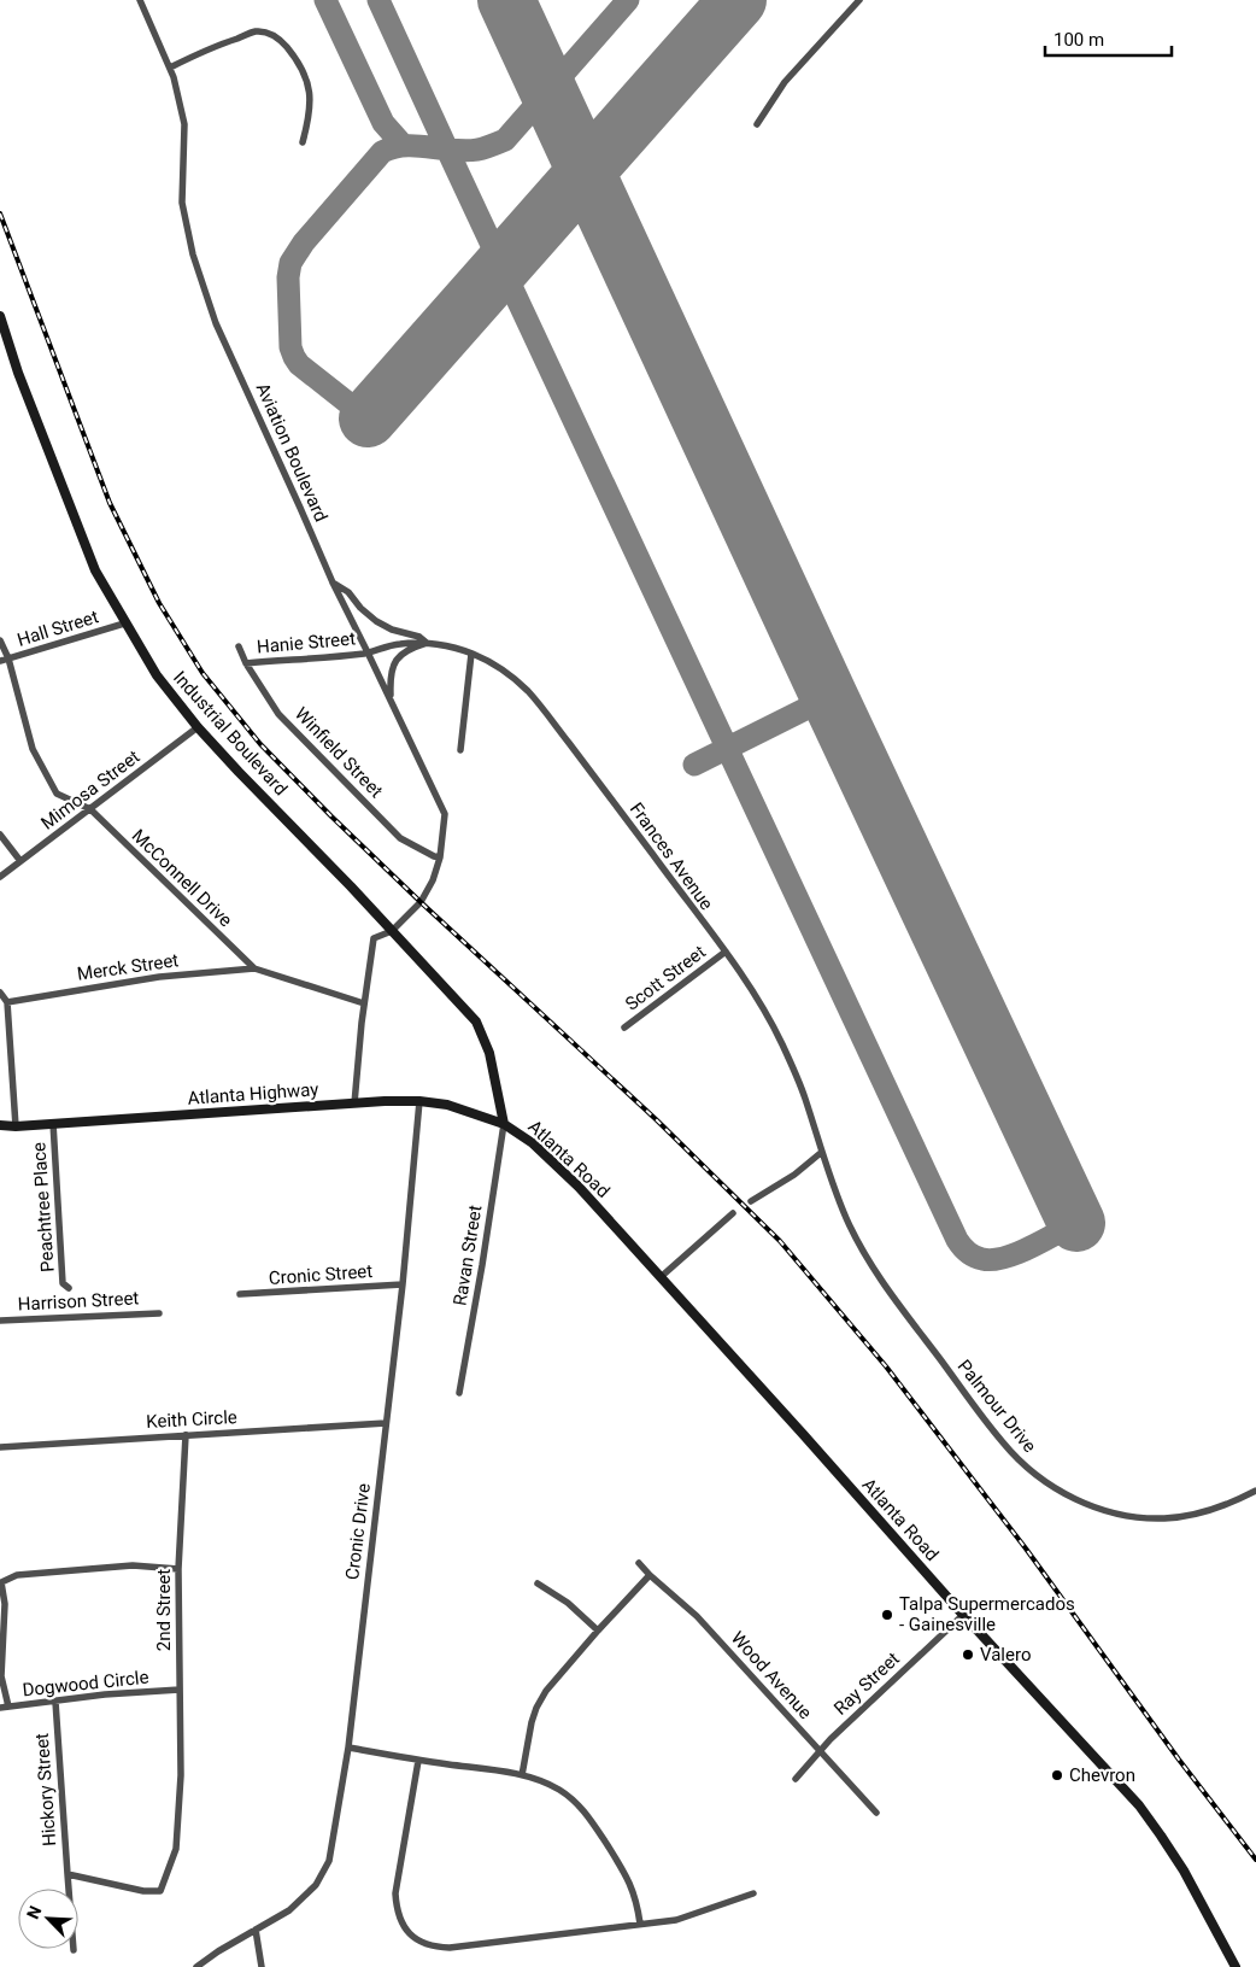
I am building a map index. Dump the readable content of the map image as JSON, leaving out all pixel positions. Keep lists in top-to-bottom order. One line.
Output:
{"streets":{"main road":["Industrial Boulevard","Atlanta Highway","Atlanta Road"],"street":["Aviation Boulevard","Hall Street","Hanie Street","Winfield Street","Mimosa Street","Frances Avenue","McConnell Drive","Merck Street","Scott Street","Peachtree Place","Ravan Street","Cronic Street","Harrison Street","Palmour Drive","Keith Circle","Cronic Drive","2nd Street","Wood Avenue","Dogwood Circle","Ray Street","Hickory Street"]},"crossings":[["Aviation Boulevard","Hanie Street"],["Aviation Boulevard","Industrial Boulevard"],["Aviation Boulevard","Winfield Street"],["Aviation Boulevard","Frances Avenue"],["Hall Street","Industrial Boulevard"],["Hall Street","McConnell Drive"],["Hanie Street","Winfield Street"],["Hanie Street","Frances Avenue"],["Industrial Boulevard","Mimosa Street"],["Industrial Boulevard","Atlanta Highway"],["Industrial Boulevard","Atlanta Road"],["Industrial Boulevard","Ravan Street"],["Mimosa Street","McConnell Drive"],["Frances Avenue","Scott Street"],["Frances Avenue","Palmour Drive"],["McConnell Drive","Merck Street"],["Atlanta Highway","Atlanta Road"],["Atlanta Highway","Peachtree Place"],["Atlanta Highway","Ravan Street"],["Atlanta Highway","Cronic Drive"],["Atlanta Road","Ravan Street"],["Atlanta Road","Ray Street"],["Cronic Street","Cronic Drive"],["Keith Circle","Cronic Drive"],["Keith Circle","2nd Street"],["2nd Street","Dogwood Circle"],["2nd Street","Hickory Street"],["Wood Avenue","Ray Street"],["Dogwood Circle","Hickory Street"]],"places":["Talpa Supermercados - Gainesville","Valero","Chevron"],"scale_bar":"100 m","north":"top left"}
